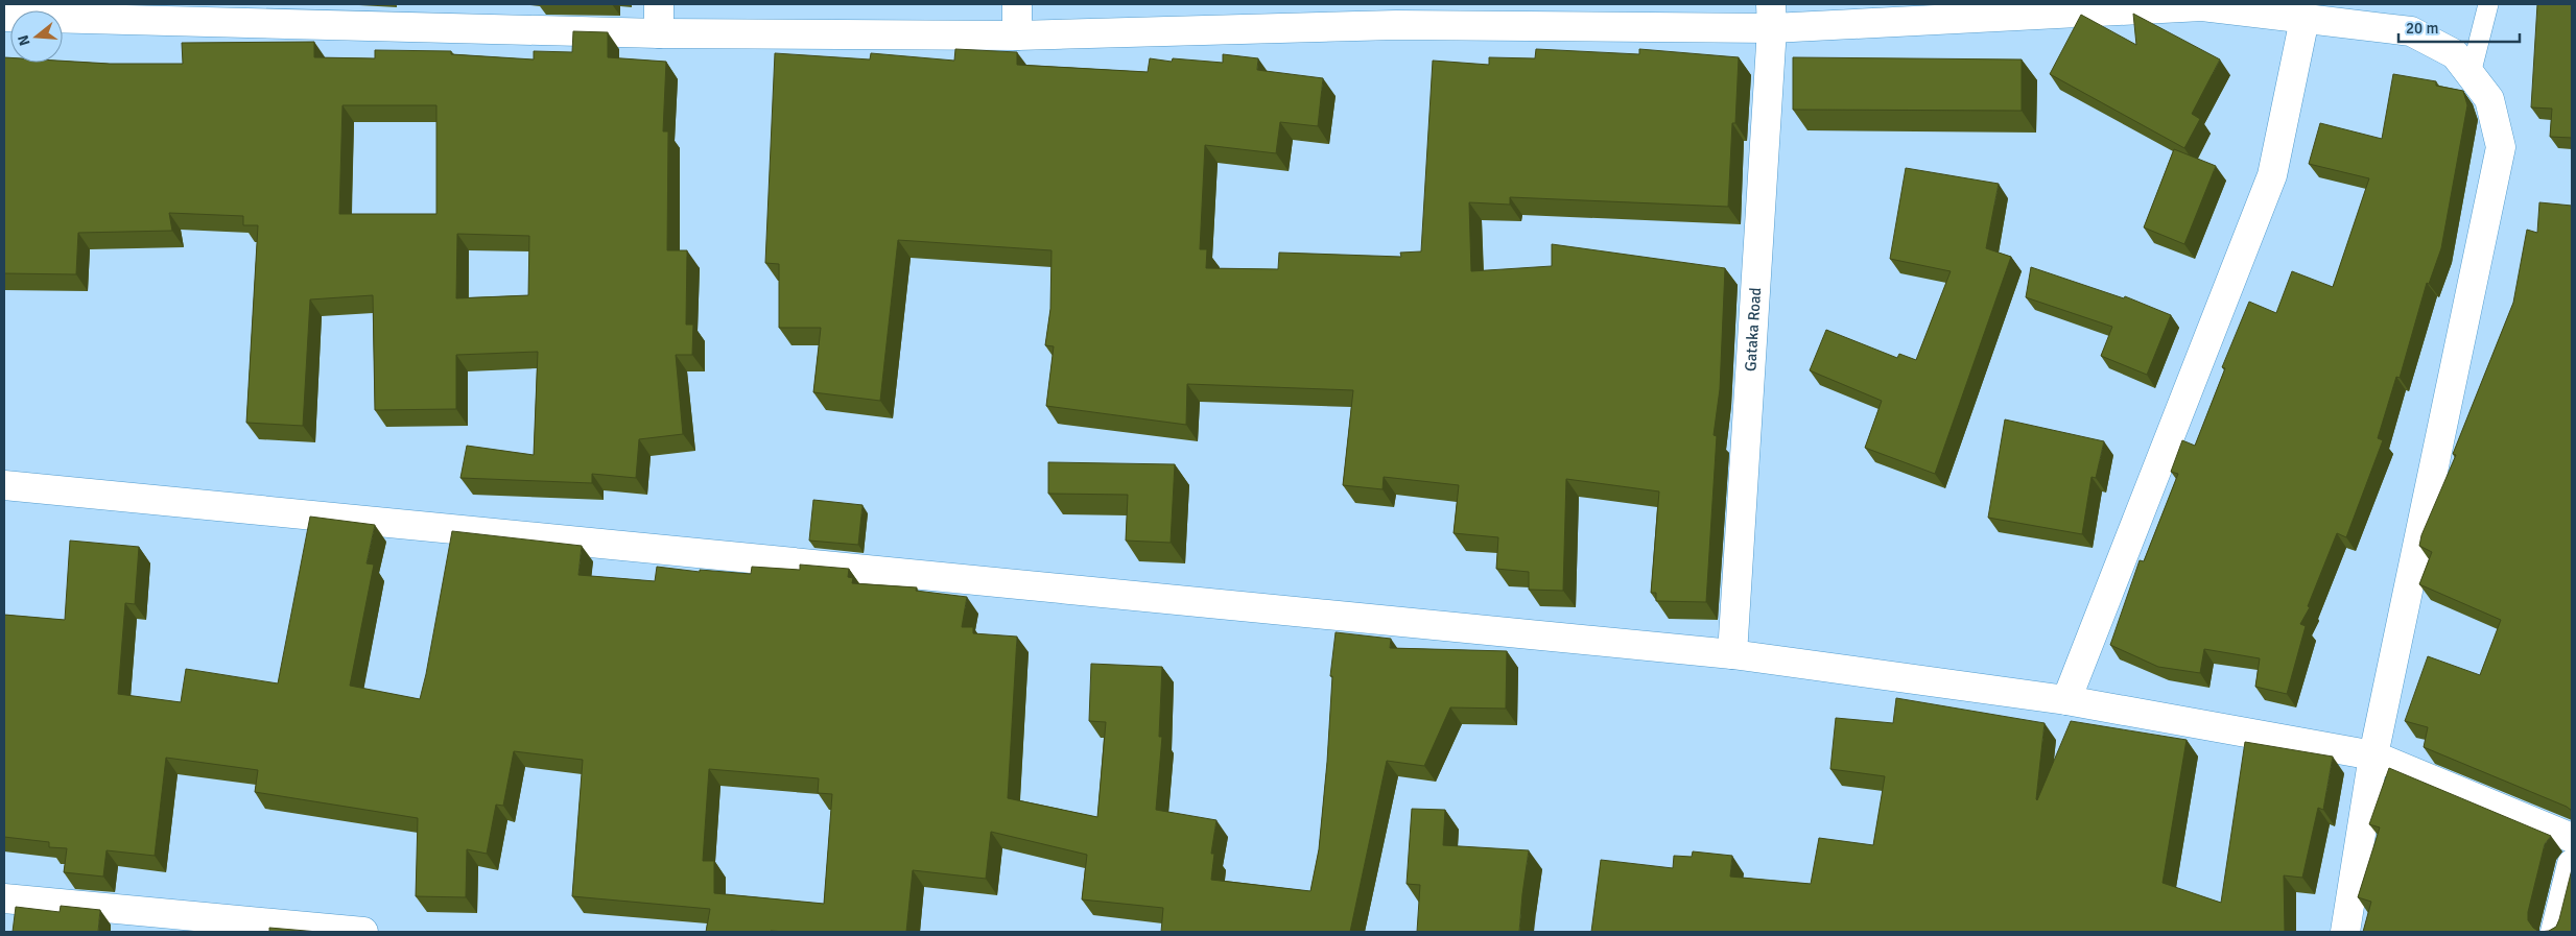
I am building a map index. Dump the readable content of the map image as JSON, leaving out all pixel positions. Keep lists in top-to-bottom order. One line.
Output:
{"streets":{"street":["Gataka Road"]},"scale_bar":"20 m","north":"left"}
